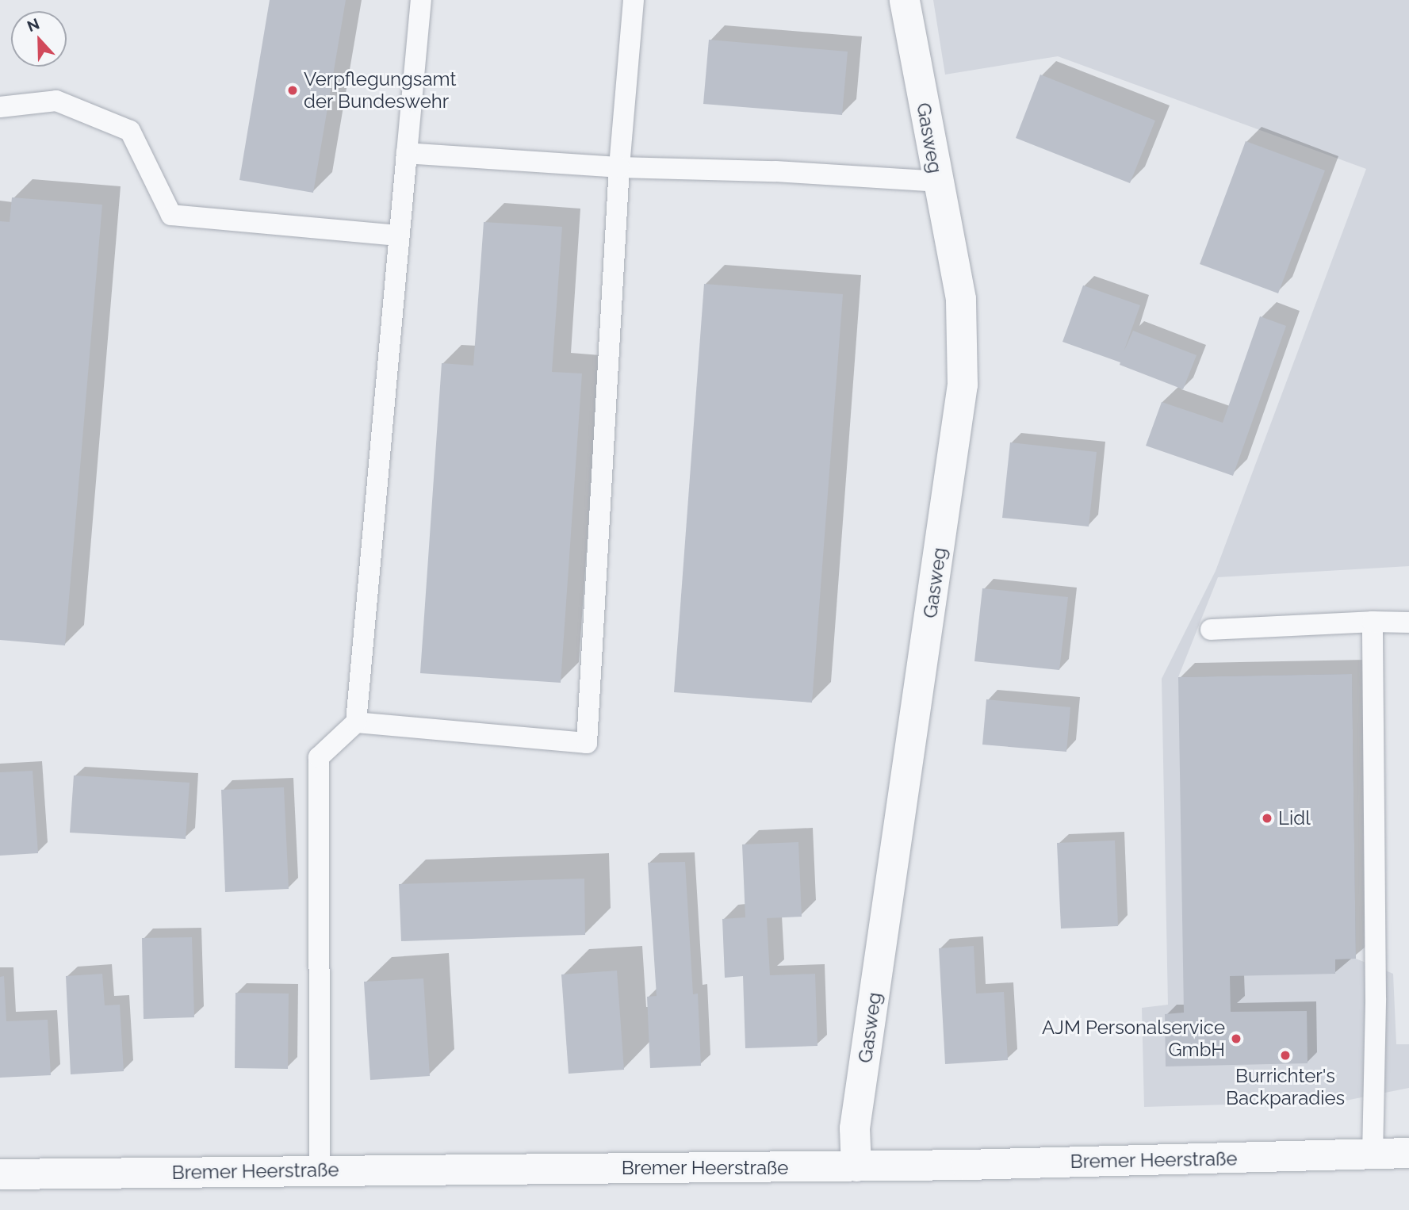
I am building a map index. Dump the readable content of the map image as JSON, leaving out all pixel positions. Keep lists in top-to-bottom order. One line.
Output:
{"streets":{"street":["Gasweg","Bremer Heerstraße"]},"crossings":[["Gasweg","Bremer Heerstraße"]],"places":["Verpflegungsamt der Bundeswehr","Lidl","AJM Personalservice GmbH","Burrichter's Backparadies"],"north":"top"}
